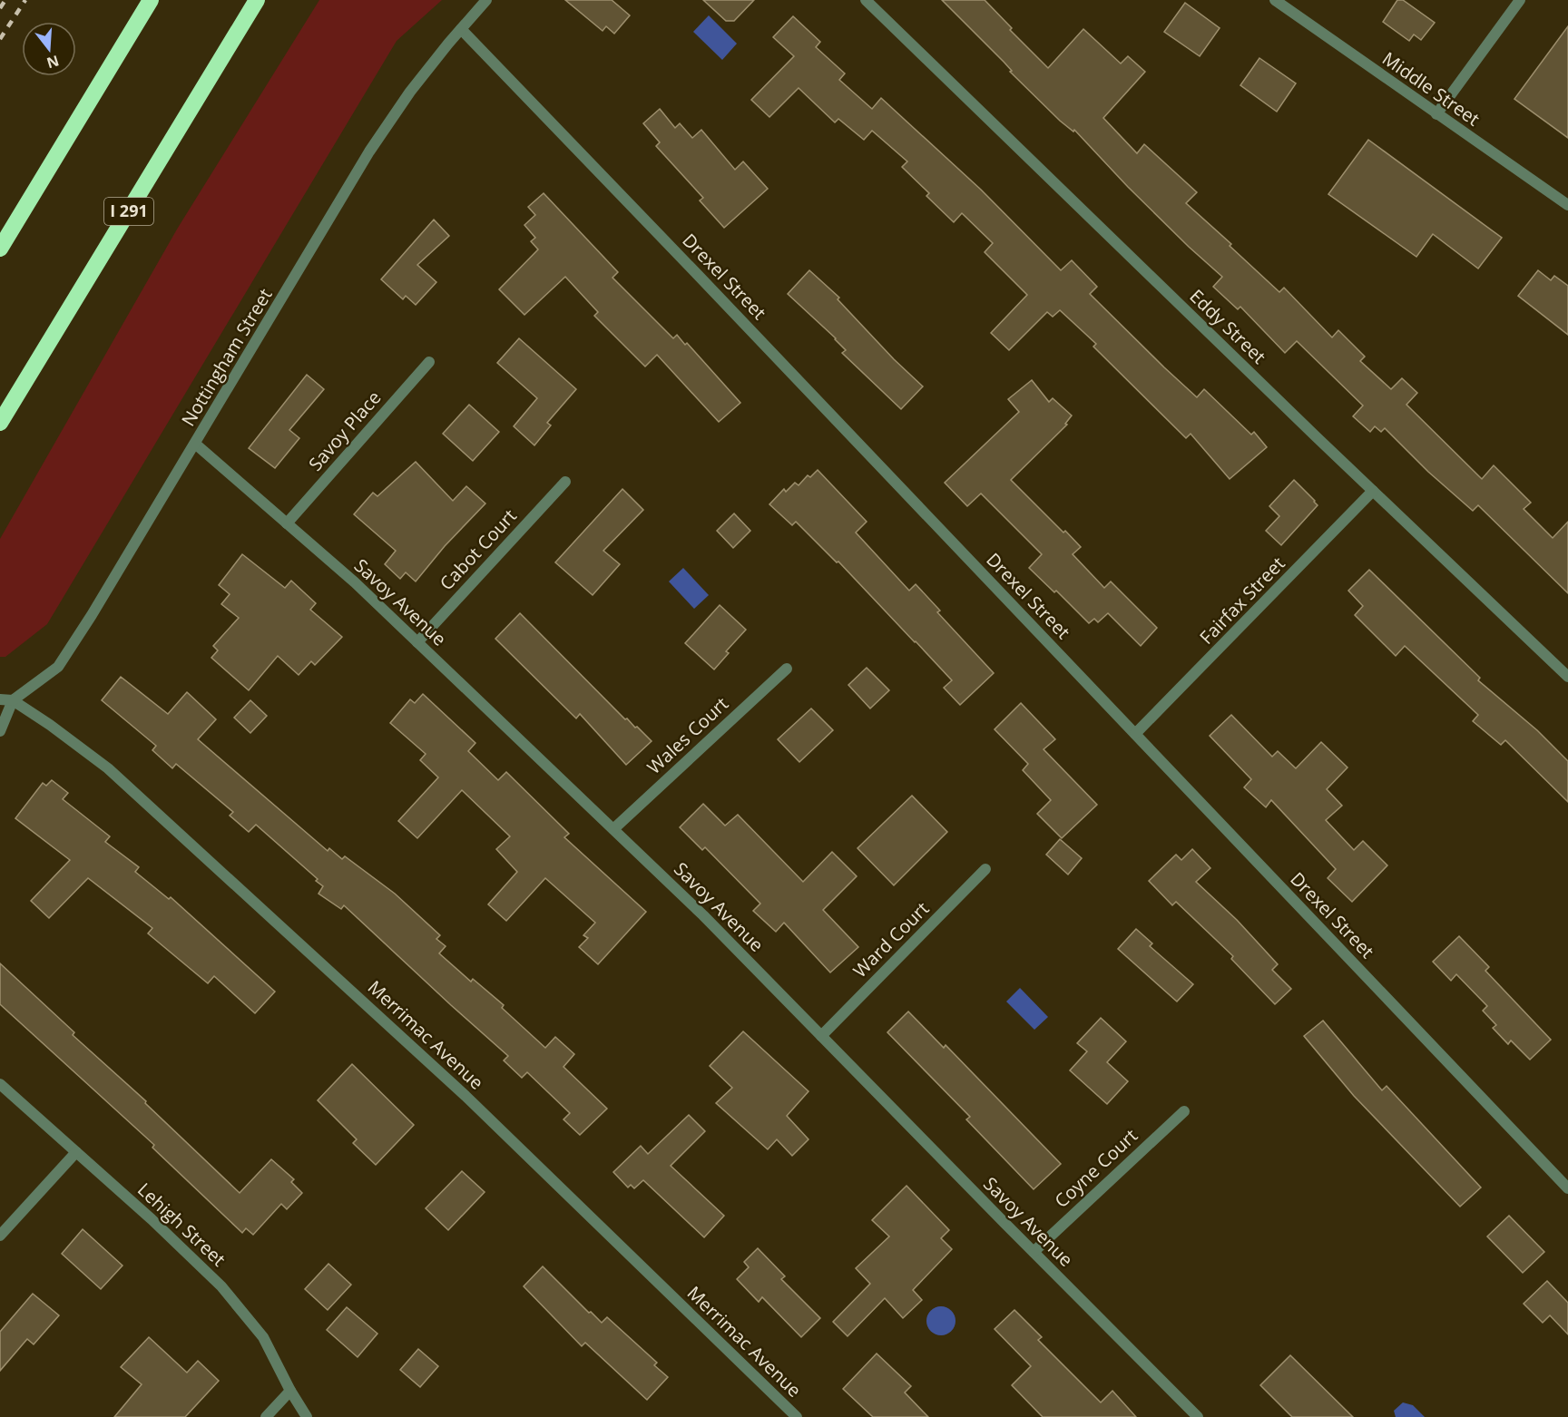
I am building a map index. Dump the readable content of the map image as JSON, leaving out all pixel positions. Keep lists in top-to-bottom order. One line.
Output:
{"streets":{"highway":["I 291"],"street":["Middle Street","Drexel Street","Eddy Street","Nottingham Street","Savoy Place","Cabot Court","Fairfax Street","Savoy Avenue","Wales Court","Ward Court","Merrimac Avenue","Coyne Court","Lehigh Street"]},"crossings":[["Drexel Street","Nottingham Street"],["Drexel Street","Fairfax Street"],["Eddy Street","Fairfax Street"],["Nottingham Street","Savoy Avenue"],["Nottingham Street","Merrimac Avenue"],["Savoy Place","Savoy Avenue"],["Cabot Court","Savoy Avenue"],["Savoy Avenue","Wales Court"],["Savoy Avenue","Ward Court"],["Savoy Avenue","Coyne Court"]],"north":"bottom"}
